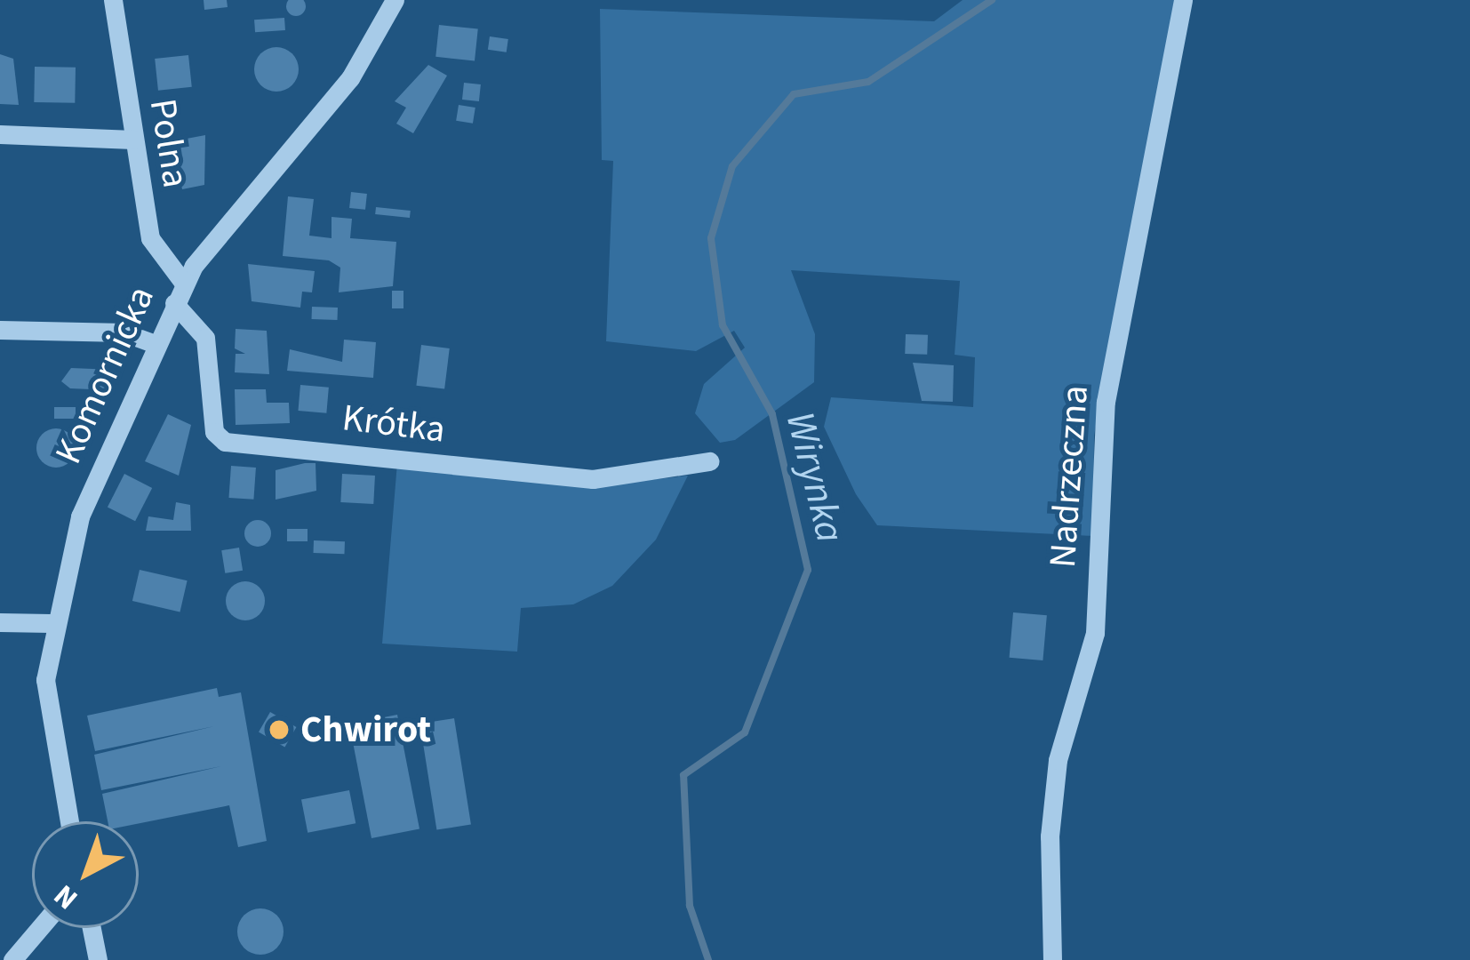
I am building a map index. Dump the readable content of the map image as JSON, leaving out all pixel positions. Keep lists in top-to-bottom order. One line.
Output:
{"streets":{"street":["Polna","Komornicka","Krótka","Nadrzeczna"]},"crossings":[["Polna","Komornicka"],["Komornicka","Krótka"]],"water":["Wirynka"],"places":["Chwirot"],"north":"bottom left"}
